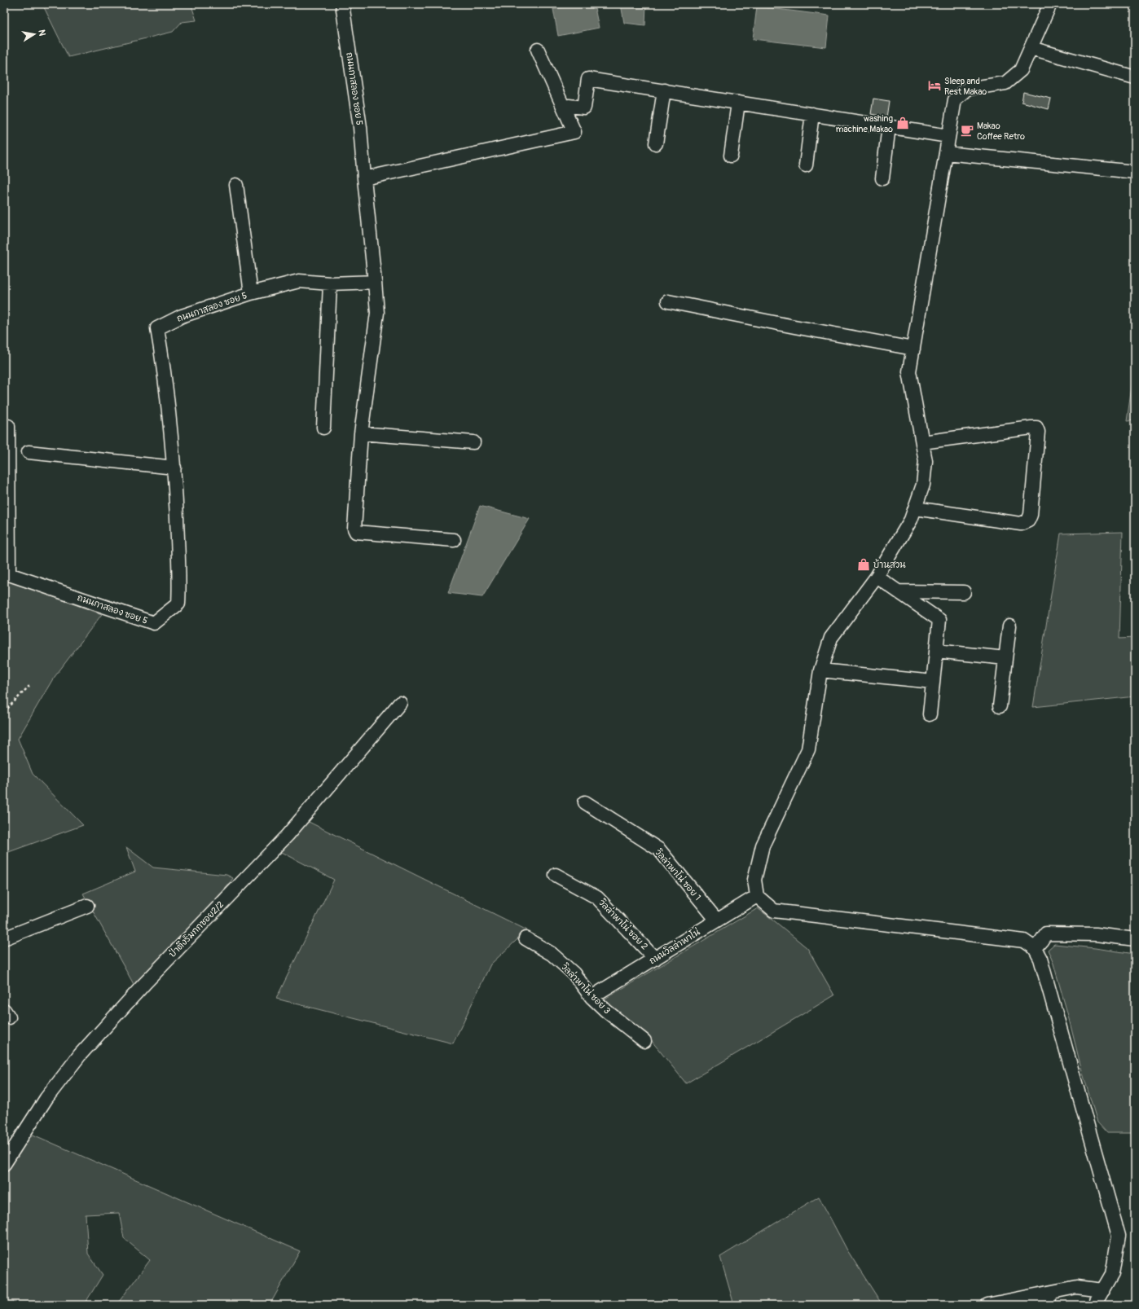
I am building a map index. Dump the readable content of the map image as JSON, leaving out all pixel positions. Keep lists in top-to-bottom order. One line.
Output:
{"streets":{"street":["ถนนกาสลอง ซอย 5","วิลล่าพาโน่ ซอย 1","วิลล่าพาโน่ ซอย 2","ป่าตึงริมกกซอย2/2","ถนนวิลล่าพาโน่","วิลล่าพาโน่ ซอย 3"]},"crossings":[["วิลล่าพาโน่ ซอย 1","ถนนวิลล่าพาโน่"],["วิลล่าพาโน่ ซอย 2","ถนนวิลล่าพาโน่"],["ถนนวิลล่าพาโน่","วิลล่าพาโน่ ซอย 3"]],"places":{"hotel":["Sleep and Rest Makao"],"shop":["washing machine Makao","บ้านสวน"],"cafe":["Makao Coffee Retro"]},"north":"right"}
